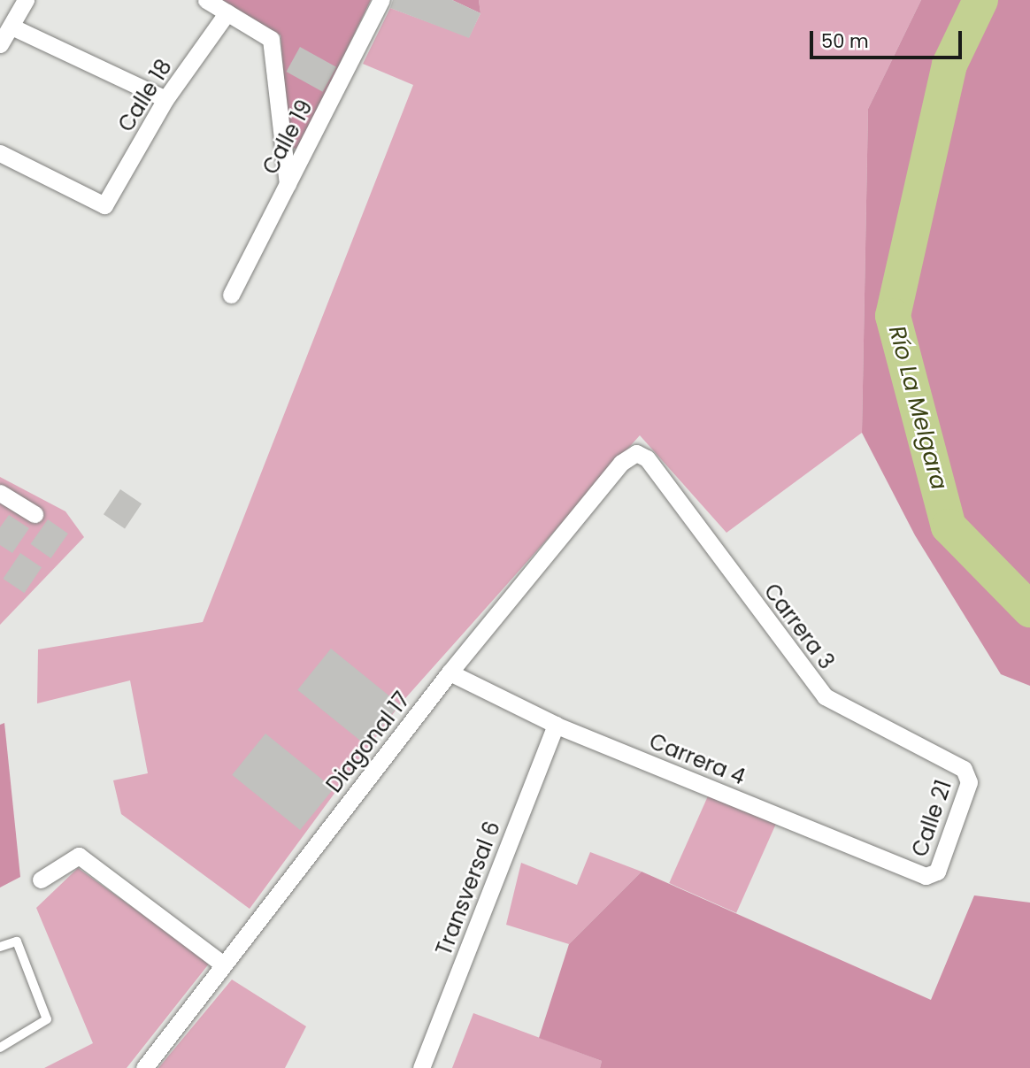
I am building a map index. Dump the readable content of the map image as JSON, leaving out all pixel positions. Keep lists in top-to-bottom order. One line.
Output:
{"streets":{"street":["Calle 18","Calle 19","Carrera 3","Diagonal 17","Carrera 4","Calle 21","Transversal 6"]},"crossings":[["Carrera 3","Diagonal 17"],["Carrera 3","Calle 21"],["Diagonal 17","Carrera 4"],["Carrera 4","Calle 21"],["Carrera 4","Transversal 6"]],"water":["Río La Melgara"],"scale_bar":"50 m"}
